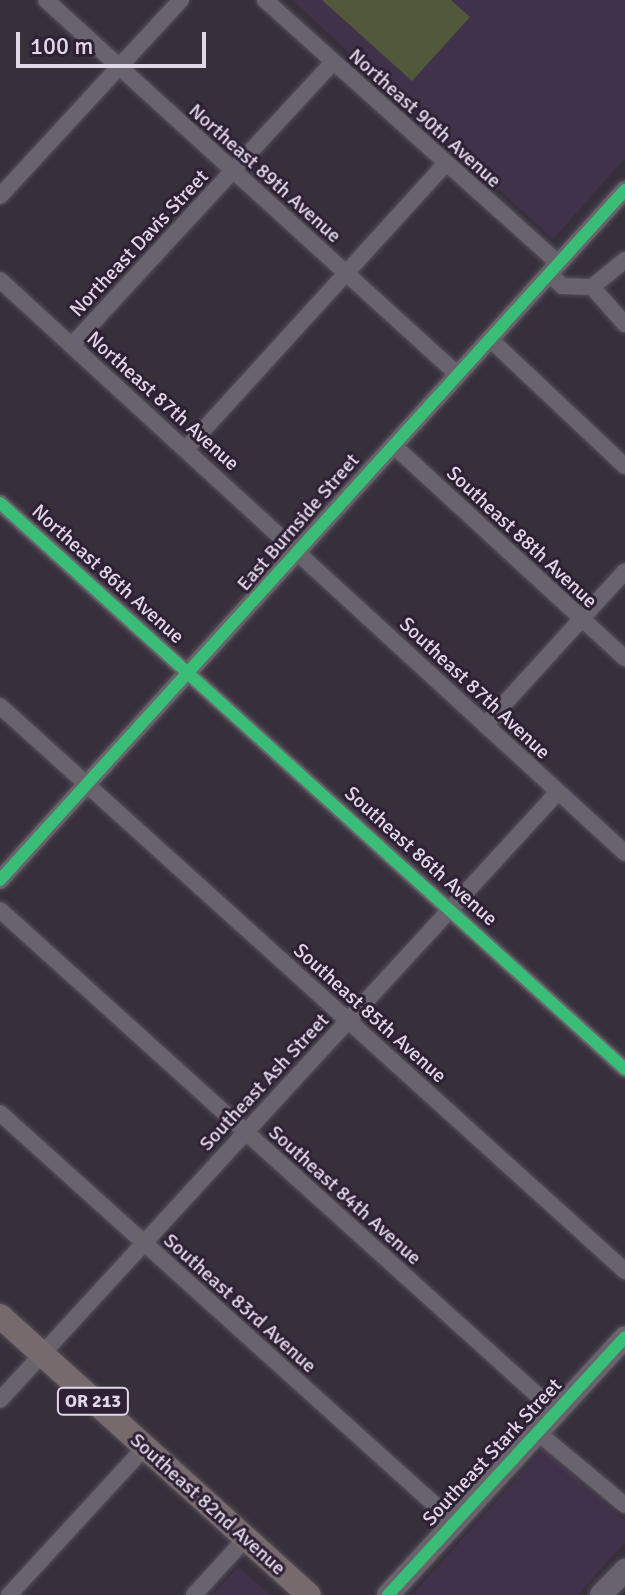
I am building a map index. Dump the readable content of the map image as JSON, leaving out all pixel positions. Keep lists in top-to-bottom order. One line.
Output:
{"streets":{"main road":["OR 213","Southeast Stark Street","Southeast 82nd Avenue"],"street":["Northeast 90th Avenue","Northeast 89th Avenue","Northeast Davis Street","Northeast 87th Avenue","East Burnside Street","Southeast 88th Avenue","Northeast 86th Avenue","Southeast 87th Avenue","Southeast 86th Avenue","Southeast 85th Avenue","Southeast Ash Street","Southeast 84th Avenue","Southeast 83rd Avenue"]},"crossings":[["Northeast 90th Avenue","Northeast Davis Street"],["Northeast 90th Avenue","East Burnside Street"],["Northeast 89th Avenue","Northeast Davis Street"],["Northeast 89th Avenue","East Burnside Street"],["Northeast Davis Street","Northeast 87th Avenue"],["Northeast 87th Avenue","East Burnside Street"],["Northeast 87th Avenue","Southeast 87th Avenue"],["East Burnside Street","Southeast 88th Avenue"],["East Burnside Street","Northeast 86th Avenue"],["East Burnside Street","Southeast 87th Avenue"],["East Burnside Street","Southeast 86th Avenue"],["East Burnside Street","Southeast 85th Avenue"],["Northeast 86th Avenue","Southeast 86th Avenue"],["Southeast 87th Avenue","Southeast Ash Street"],["Southeast 86th Avenue","Southeast Ash Street"],["Southeast 85th Avenue","Southeast Ash Street"],["Southeast Ash Street","Southeast 84th Avenue"],["Southeast Ash Street","Southeast 83rd Avenue"],["Southeast Ash Street","Southeast 82nd Avenue"],["Southeast 84th Avenue","Southeast Stark Street"],["Southeast 83rd Avenue","Southeast Stark Street"]],"scale_bar":"100 m"}
